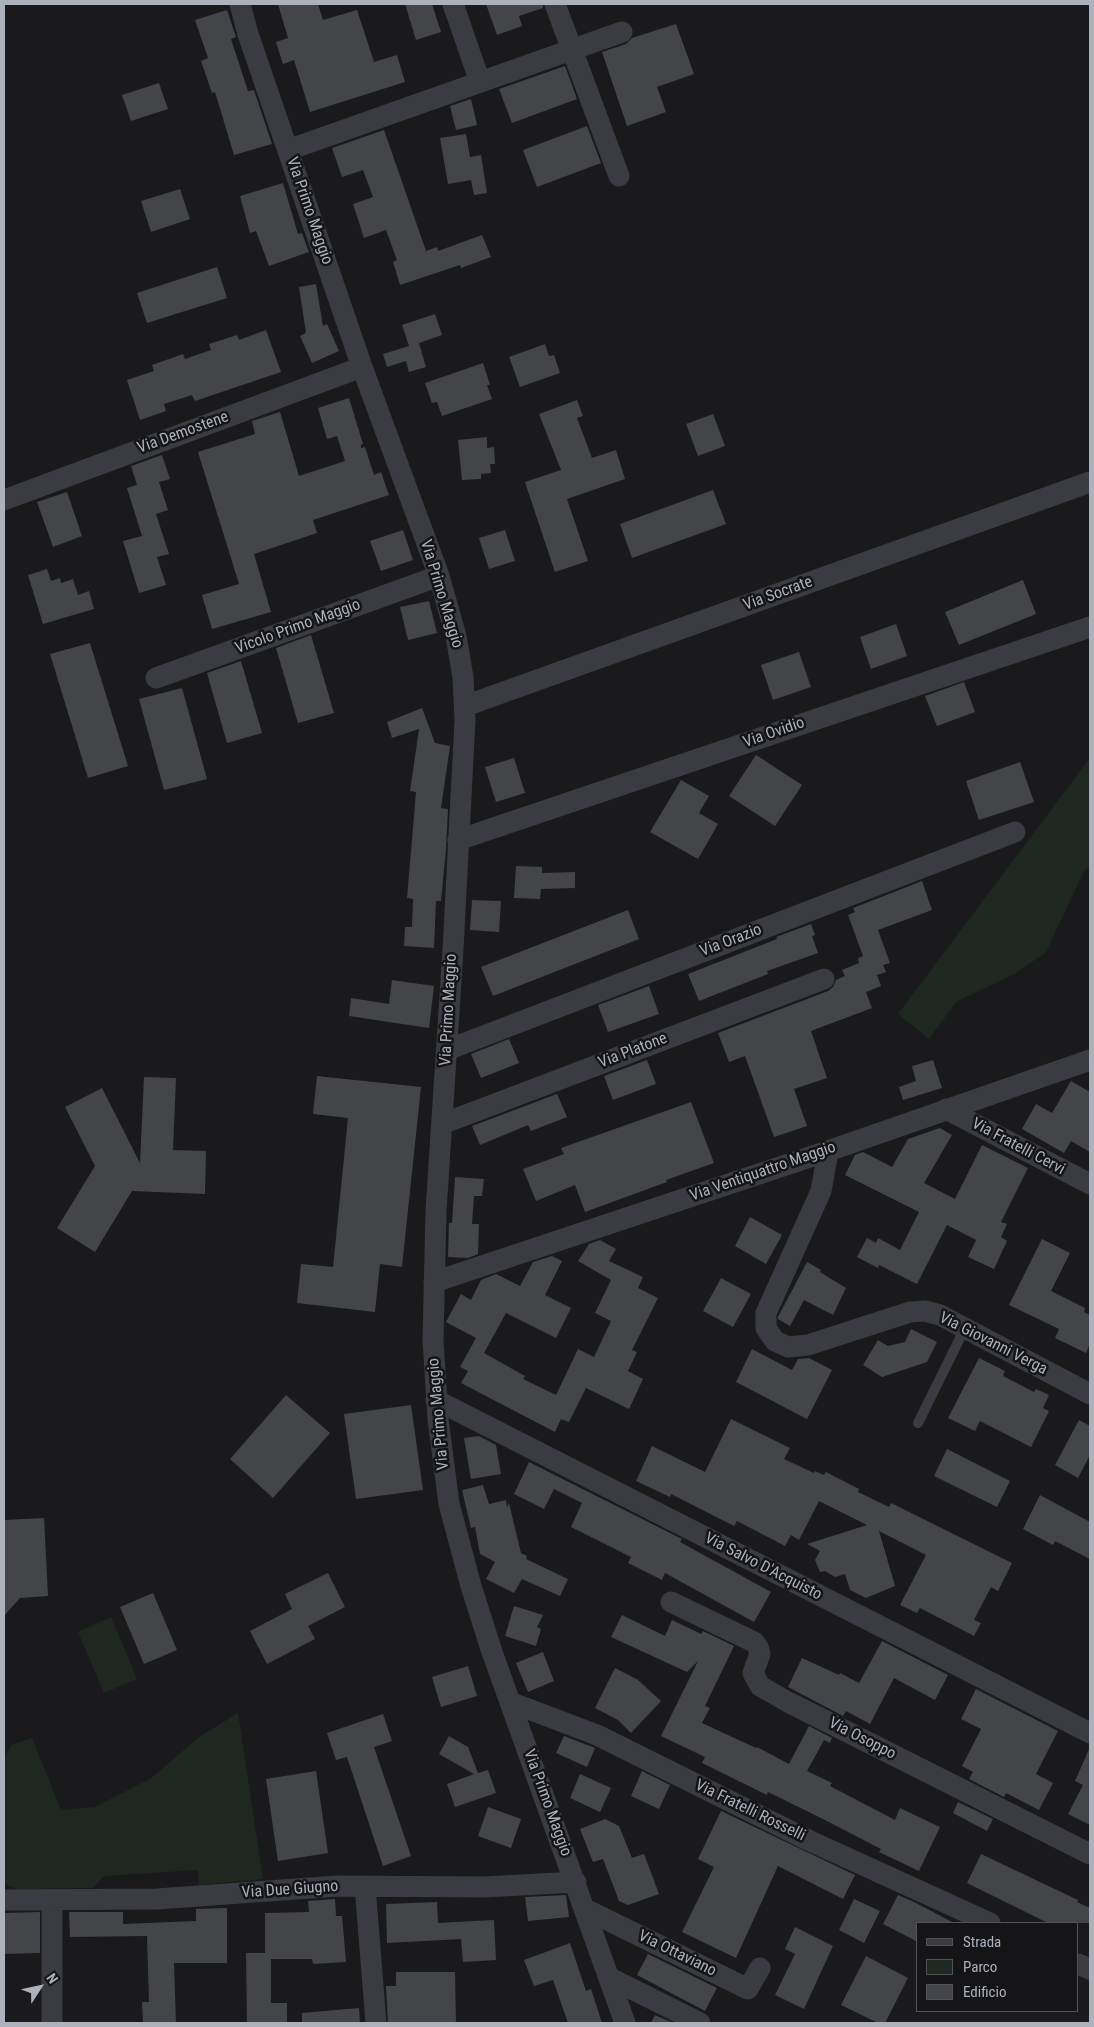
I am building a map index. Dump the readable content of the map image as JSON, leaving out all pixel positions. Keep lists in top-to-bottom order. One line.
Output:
{"streets":{"street":["Via Primo Maggio","Via Demostene","Via Socrate","Vicolo Primo Maggio","Via Ovidio","Via Orazio","Via Platone","Via Fratelli Cervi","Via Ventiquattro Maggio","Via Giovanni Verga","Via Salvo D'Acquisto","Via Osoppo","Via Fratelli Rosselli","Via Due Giugno","Via Ottaviano"]},"crossings":[["Via Primo Maggio","Via Demostene"],["Via Primo Maggio","Via Socrate"],["Via Primo Maggio","Vicolo Primo Maggio"],["Via Primo Maggio","Via Ovidio"],["Via Primo Maggio","Via Orazio"],["Via Primo Maggio","Via Platone"],["Via Primo Maggio","Via Ventiquattro Maggio"],["Via Primo Maggio","Via Salvo D'Acquisto"],["Via Primo Maggio","Via Fratelli Rosselli"],["Via Primo Maggio","Via Due Giugno"],["Via Primo Maggio","Via Ottaviano"],["Via Fratelli Cervi","Via Ventiquattro Maggio"],["Via Ventiquattro Maggio","Via Giovanni Verga"]],"legend":["Strada","Parco","Edificio"],"north":"top right"}
